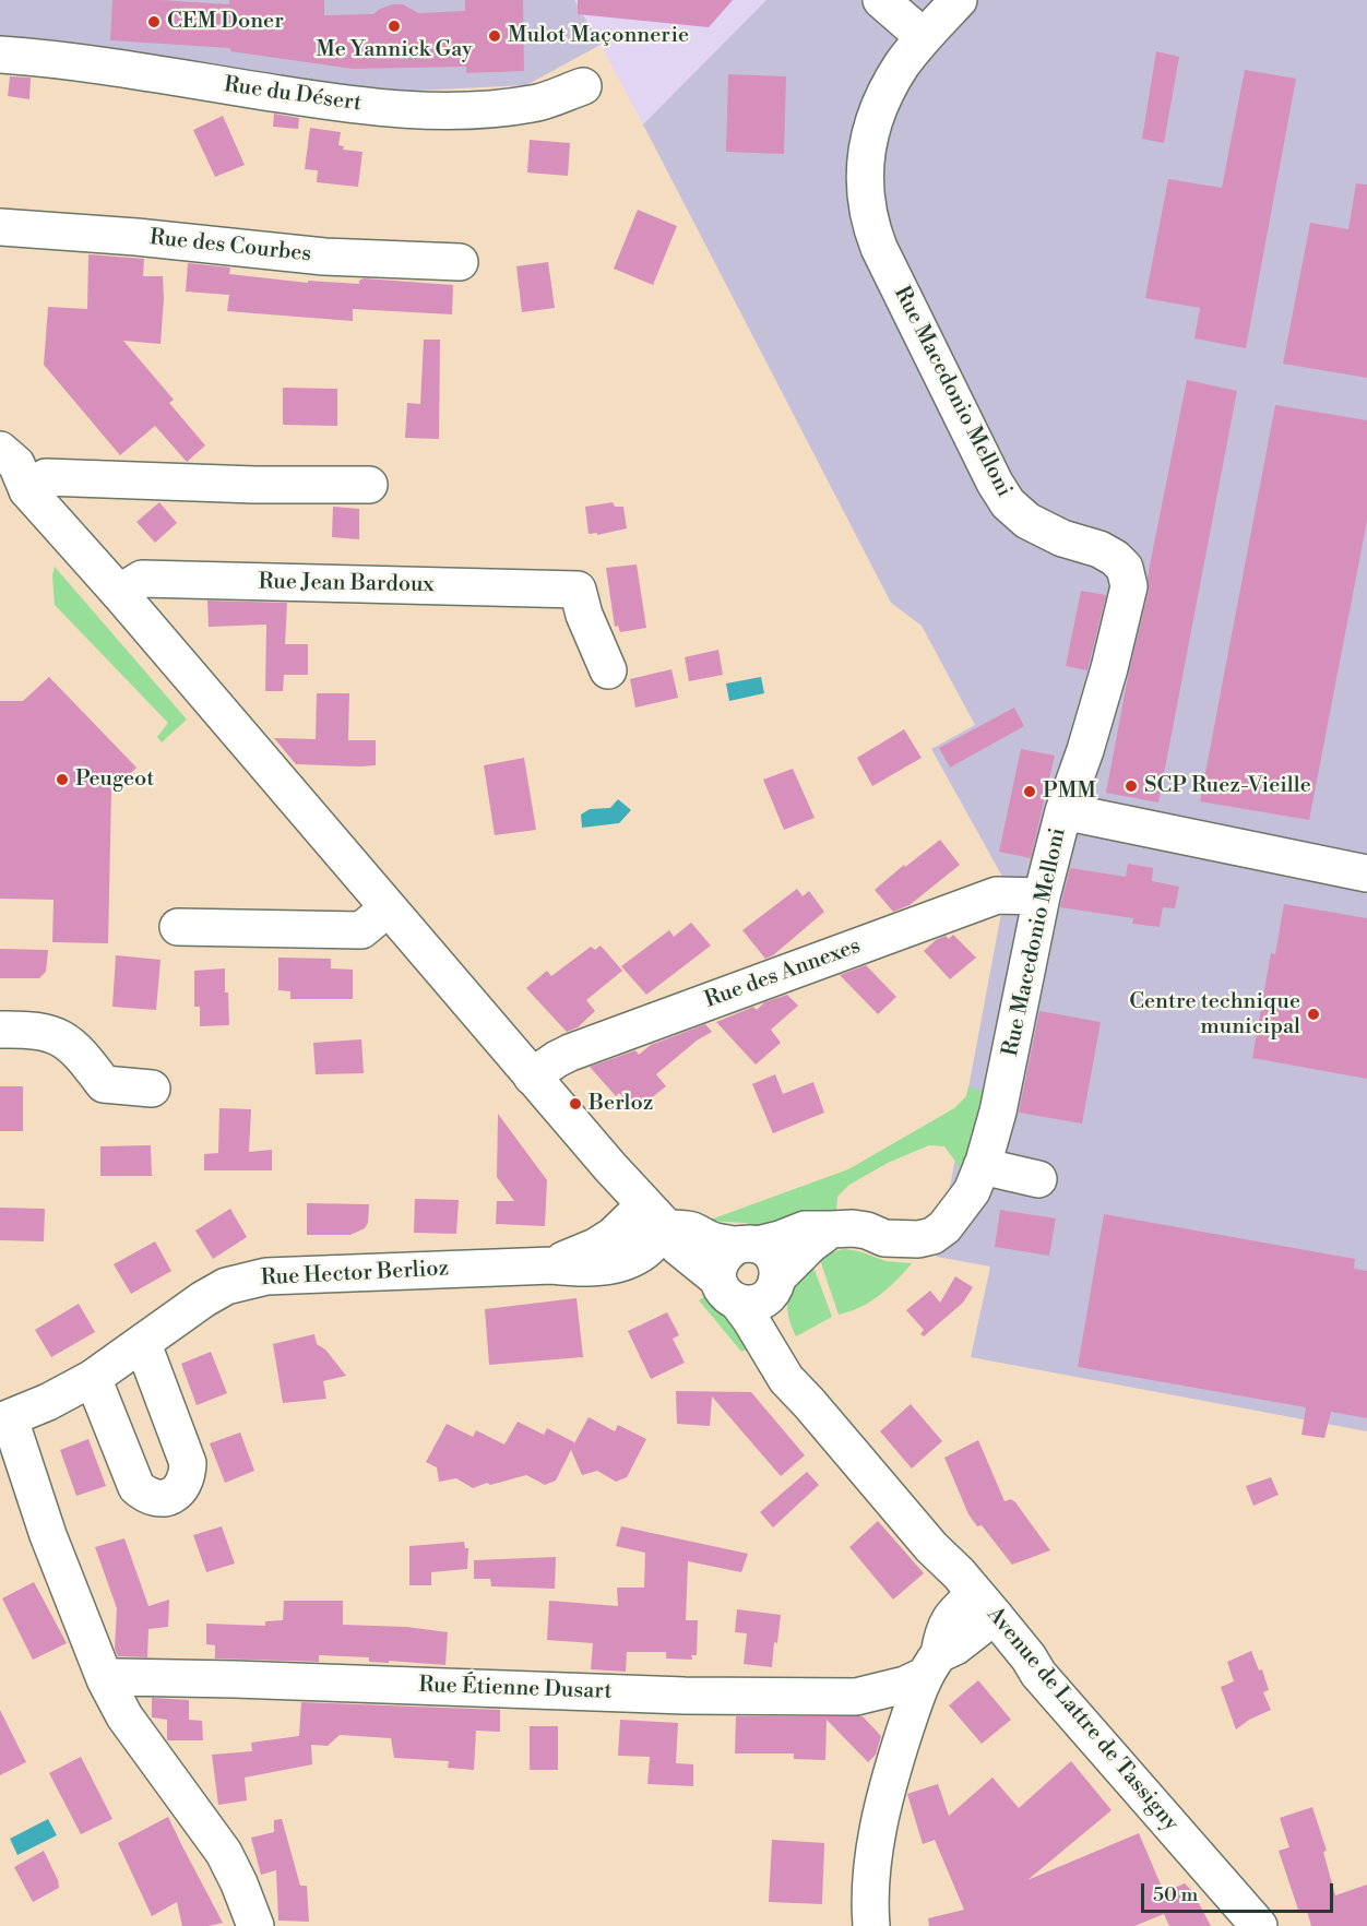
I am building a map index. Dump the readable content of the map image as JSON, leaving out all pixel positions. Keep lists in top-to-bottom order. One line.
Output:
{"streets":{"street":["Rue du Désert","Rue des Courbes","Rue Macedonio Melloni","Rue Jean Bardoux","Rue des Annexes","Rue Hector Berlioz","Rue Étienne Dusart","Avenue de Lattre de Tassigny"]},"crossings":[["Rue Macedonio Melloni","Rue des Annexes"],["Rue Macedonio Melloni","Avenue de Lattre de Tassigny"],["Rue Étienne Dusart","Avenue de Lattre de Tassigny"]],"places":["CEM Doner","Me Yannick Gay","Mulot Maçonnerie","Peugeot","SCP Ruez-Vieille","PMM","Centre technique municipal","Berloz"],"scale_bar":"50 m"}
